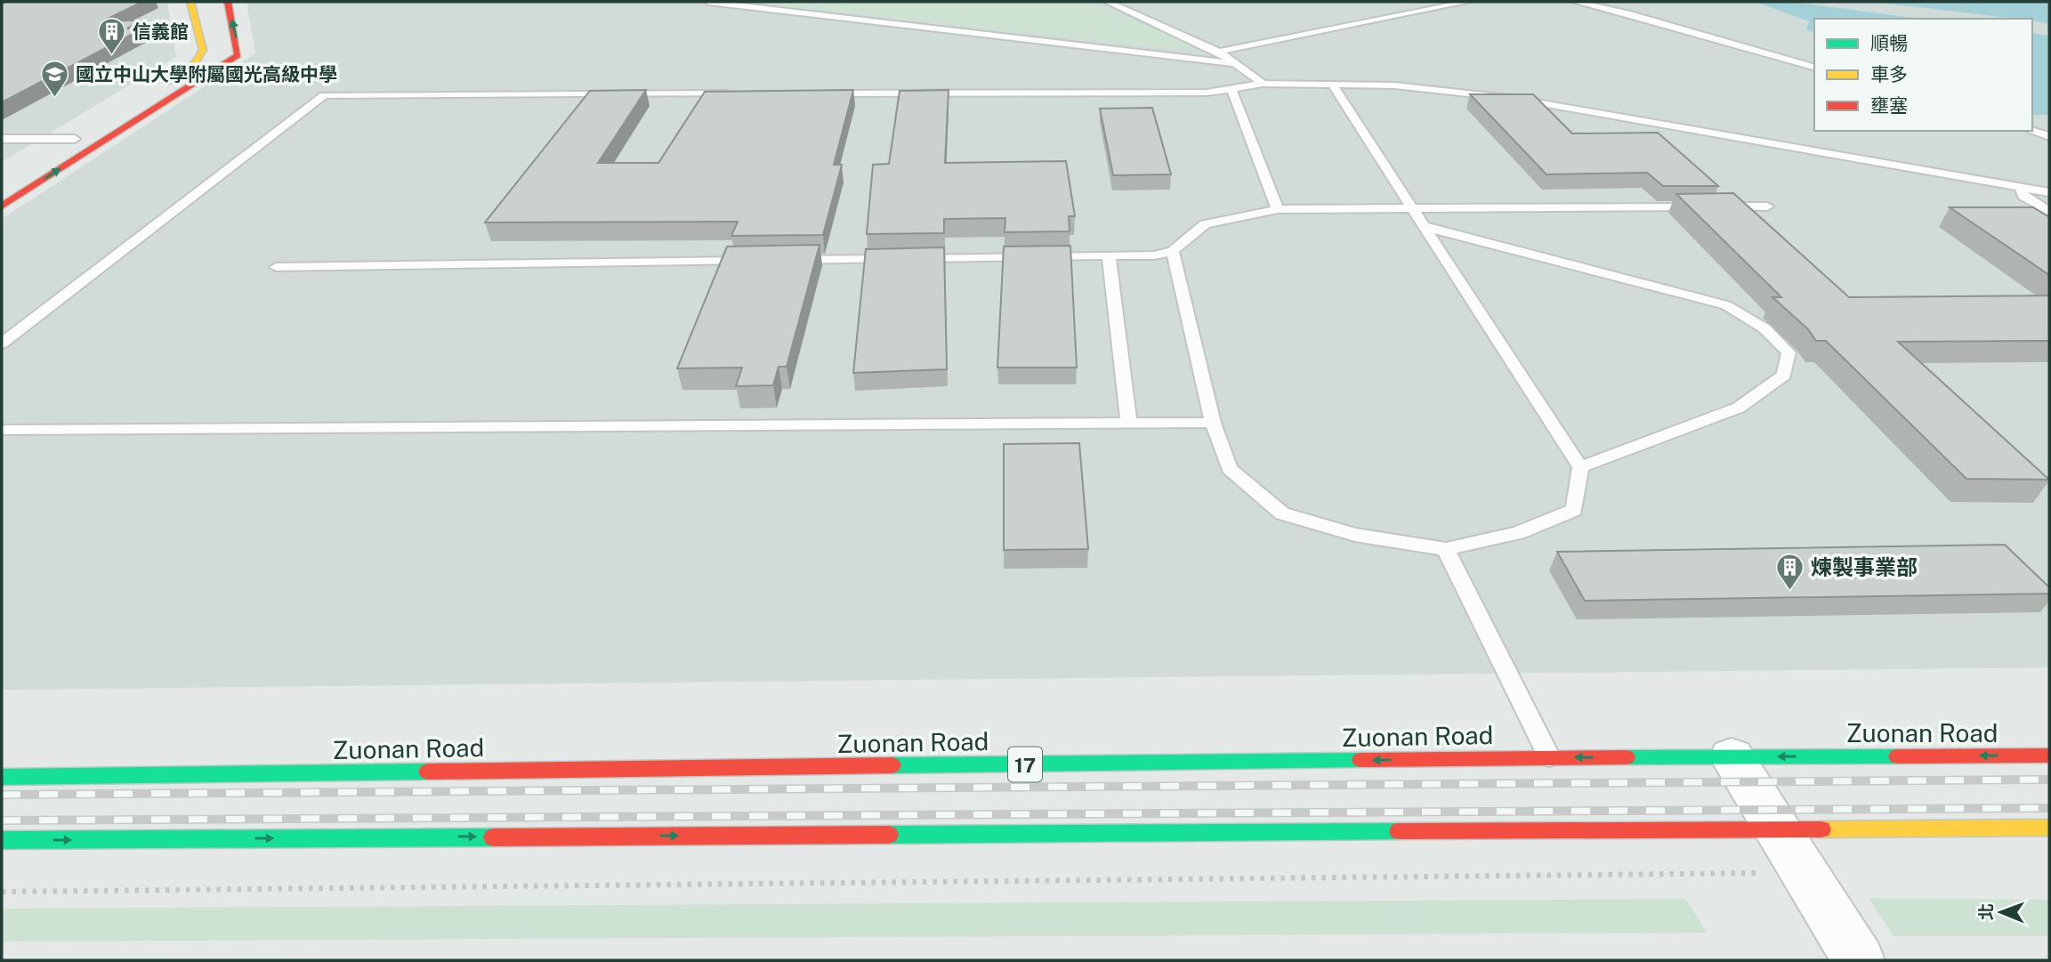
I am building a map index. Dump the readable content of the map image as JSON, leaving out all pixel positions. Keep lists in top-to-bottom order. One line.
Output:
{"streets":{"main road":["Zuonan Road","17"]},"places":{"building":["信義館","煉製事業部"],"school or university":["國立中山大學附屬國光高級中學"]},"legend":["順暢","車多","壅塞"],"north":"left"}
